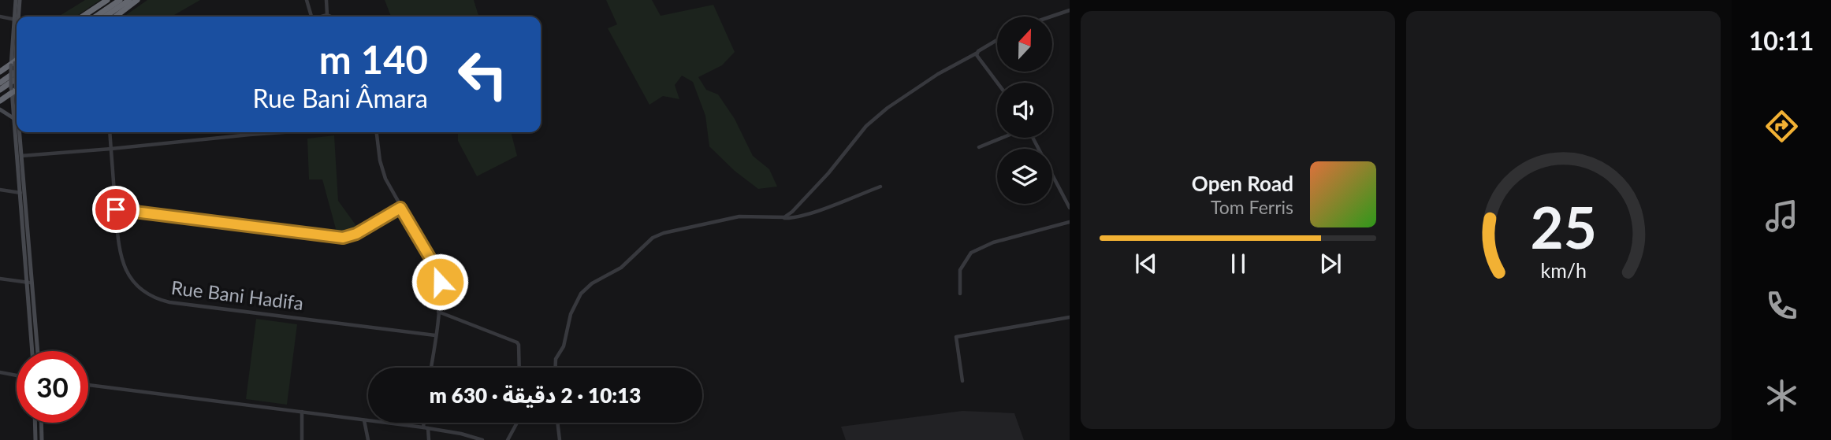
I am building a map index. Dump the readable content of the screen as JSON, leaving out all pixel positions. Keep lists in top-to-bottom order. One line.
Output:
{"streets":{"street":["Rue Bani Hadifa"]},"north":"top","page":{"tabs":"10:11","turn":["140 m","Rue Bani Âmara"],"song":["Open Road","Tom Ferris"],"limit":"30","trip":"10:13 · 2 دقيقة · 630 m","gauge":["25","km/h"]}}
